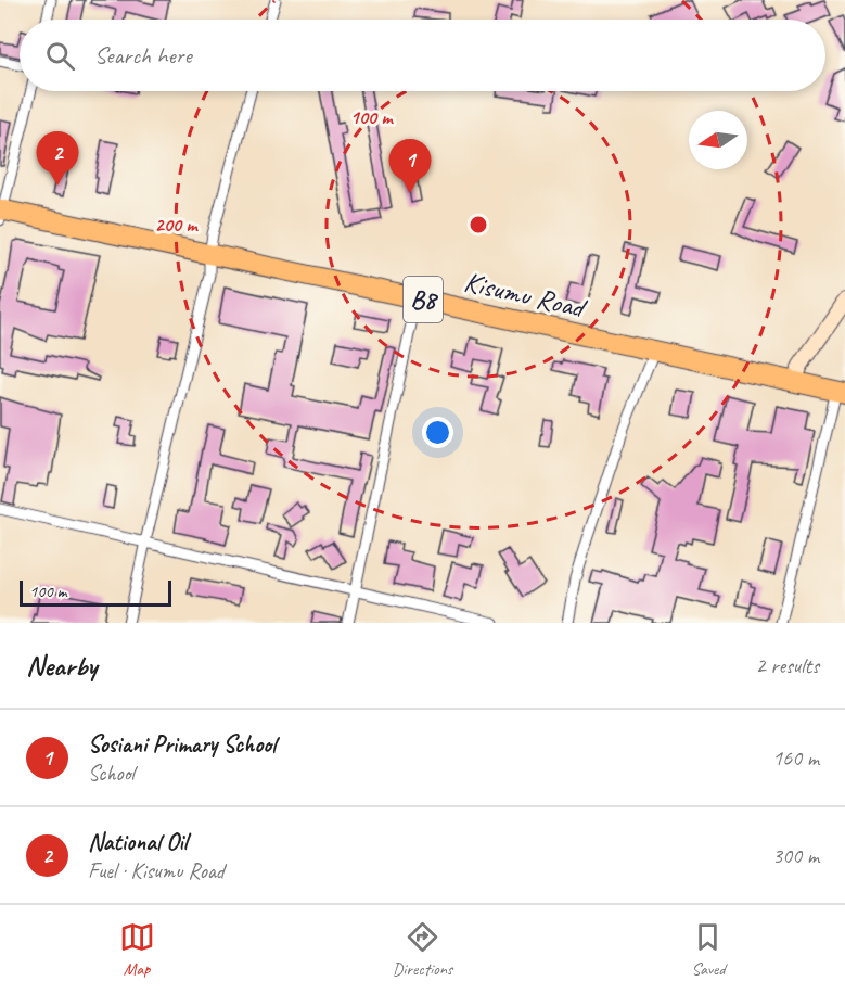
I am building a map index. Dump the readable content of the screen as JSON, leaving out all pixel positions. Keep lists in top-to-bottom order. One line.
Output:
{"streets":{"highway":["Kisumu Road","B8"]},"scale_bar":"100 m","north":"left","page":{"search":"Search here","pins":["2","1"],"scale":"100 m","heading":["Nearby","2 results"],"list":[{"mark":"1","name":"Sosiani Primary School","note":"School","value":"160 m"},{"mark":"2","name":"National Oil","note":"Fuel · Kisumu Road","value":"300 m"}],"nav":["Map","Directions","Saved"]},"rings":["100 m","200 m"]}
